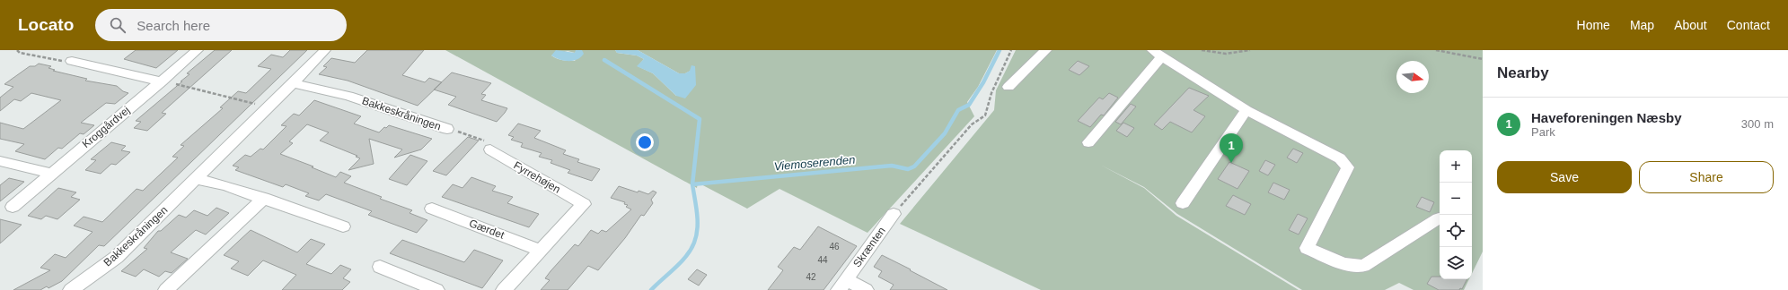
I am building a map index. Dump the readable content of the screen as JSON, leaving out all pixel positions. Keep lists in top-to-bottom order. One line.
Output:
{"streets":{"street":["Bakkeskråningen","Kroggårdvej","Fyrrehøjen","Gærdet","Skrænten"]},"crossings":[["Fyrrehøjen","Gærdet"]],"water":["Viemoserenden"],"house_numbers":["46","44","42"],"north":"right","page":{"header":"Locato","search":"Search here","nav":["Home","Map","About","Contact"],"heading":"Nearby","list":[{"mark":"1","name":"Haveforeningen Næsby","note":"Park","value":"300 m"}],"pins":"1","map_buttons":["+","−"],"buttons":["Save","Share"]}}
